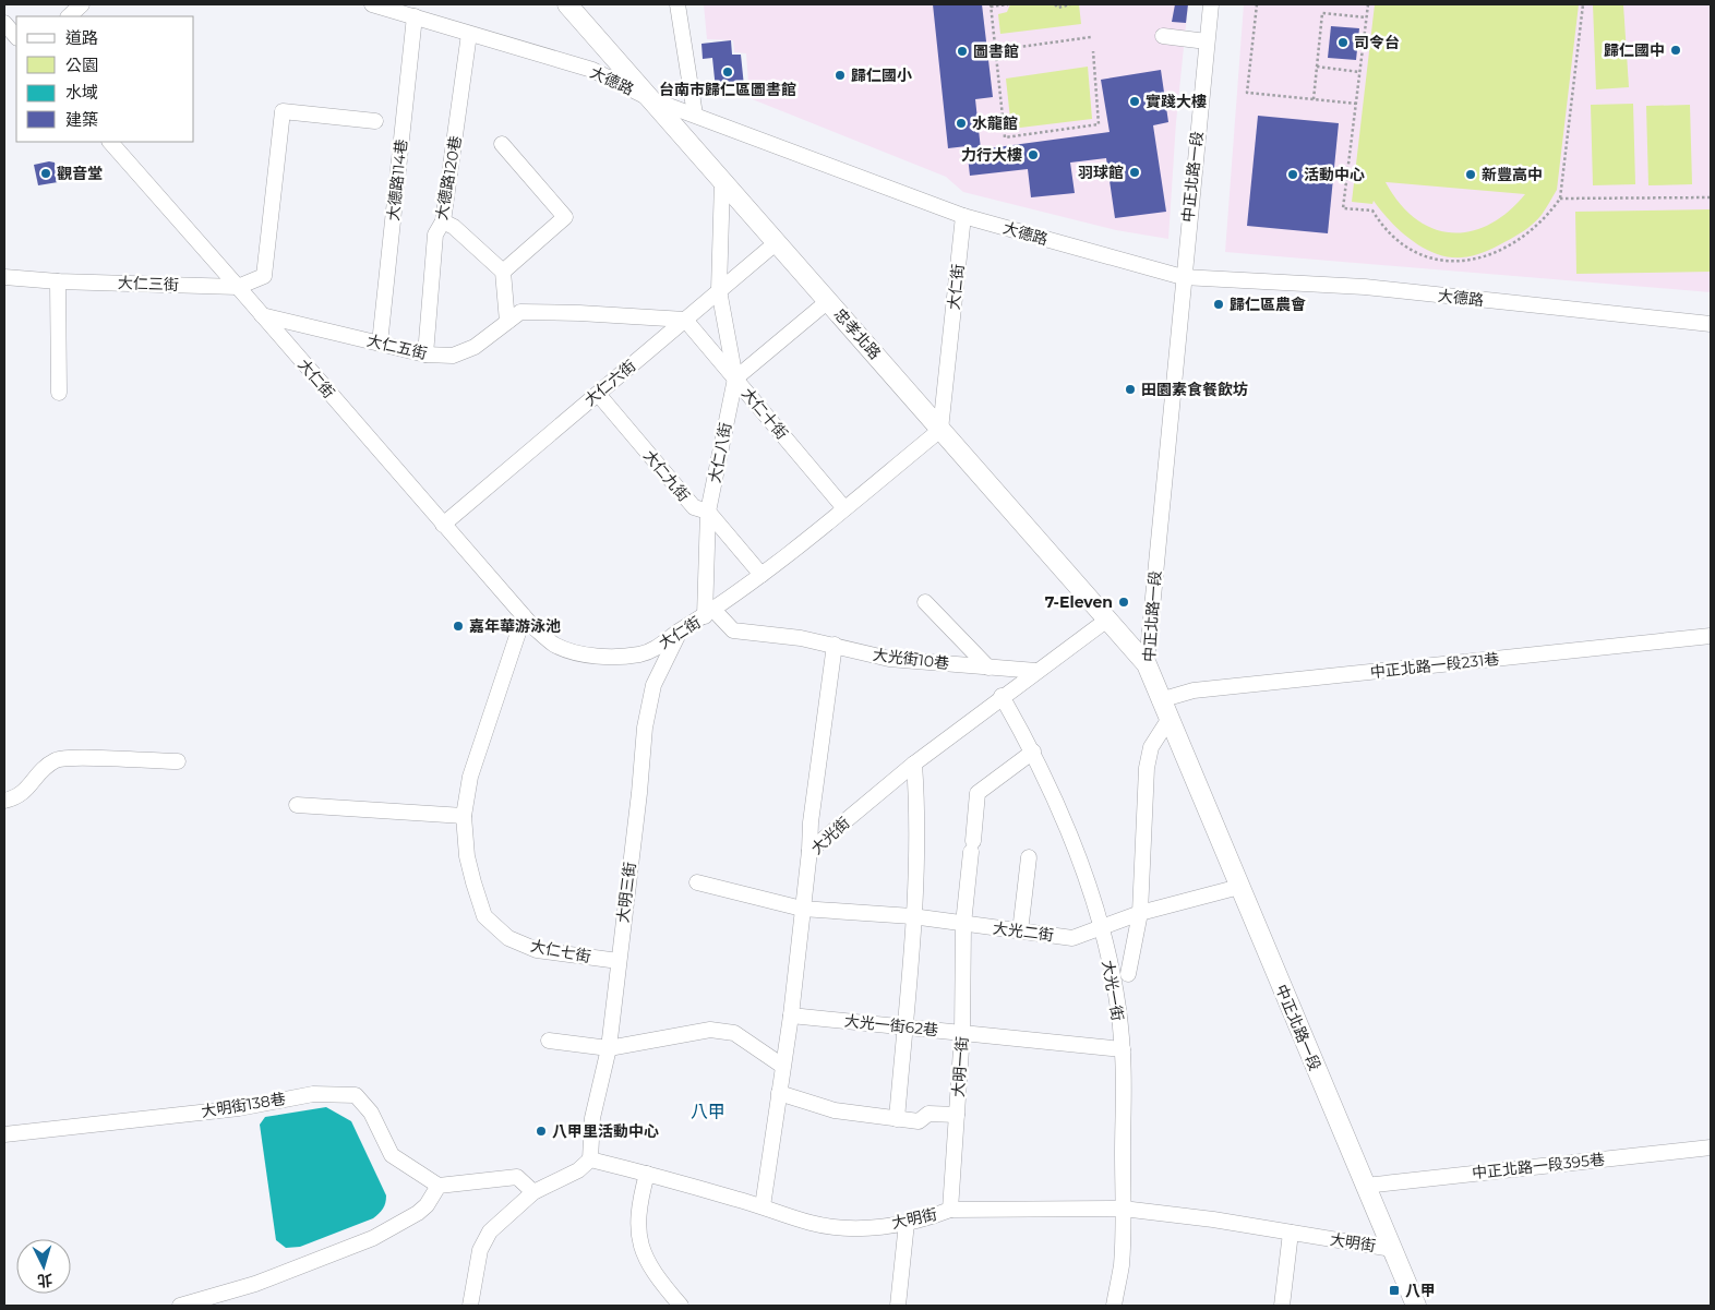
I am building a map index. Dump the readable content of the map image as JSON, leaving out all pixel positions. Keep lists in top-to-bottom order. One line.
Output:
{"streets":{"main road":["中正北路一段","忠孝北路"],"street":["大德路","大德路120巷","大德路114巷","大仁三街","大仁街","大仁五街","大仁六街","大仁十街","大仁八街","大仁九街","大光街10巷","中正北路一段231巷","大光街","大明三街","大光二街","大仁七街","大光一街","大光一街62巷","大明一街","大明街138巷","中正北路一段395巷","大明街"]},"crossings":[["大德路","中正北路一段"],["大德路","大德路120巷"],["大德路","大德路114巷"],["大德路","大仁街"],["大德路","忠孝北路"],["中正北路一段","忠孝北路"],["中正北路一段","中正北路一段231巷"],["中正北路一段","大光二街"],["中正北路一段","中正北路一段395巷"],["中正北路一段","大明街"],["大德路120巷","大仁五街"],["大德路114巷","大仁五街"],["大仁三街","大仁街"],["大仁街","忠孝北路"],["大仁街","大仁五街"],["大仁街","大仁六街"],["大仁街","大仁十街"],["大仁街","大仁八街"],["大仁街","大仁九街"],["大仁街","大光街10巷"],["大仁街","大明三街"],["大仁街","大仁七街"],["忠孝北路","大仁六街"],["忠孝北路","大仁八街"],["忠孝北路","大光街"],["大仁五街","大仁六街"],["大仁五街","大仁十街"],["大仁六街","大仁十街"],["大仁六街","大仁八街"],["大仁六街","大仁九街"],["大仁十街","大仁八街"],["大仁八街","大仁九街"],["大仁八街","大光街10巷"],["大光街10巷","大光街"],["大光街","大光二街"],["大光街","大光一街"],["大光街","大光一街62巷"],["大光街","大明街"],["大明三街","大仁七街"],["大明三街","大明街"],["大光二街","大光一街"],["大光二街","大明一街"],["大光一街","大光一街62巷"],["大光一街","大明一街"],["大光一街","大明街"],["大光一街62巷","大明一街"],["大明一街","大明街"]],"districts":["八甲"],"places":{"other":["司令台","歸仁國中","圖書館","台南市歸仁區圖書館","歸仁國小","實踐大樓","水龍館","力行大樓","羽球館","觀音堂","活動中心","新豐高中","歸仁區農會","田園素食餐飲坊","7-Eleven","嘉年華游泳池","八甲里活動中心"],"transit":["八甲"]},"legend":["道路","公園","水域","建築"],"north":"bottom"}
